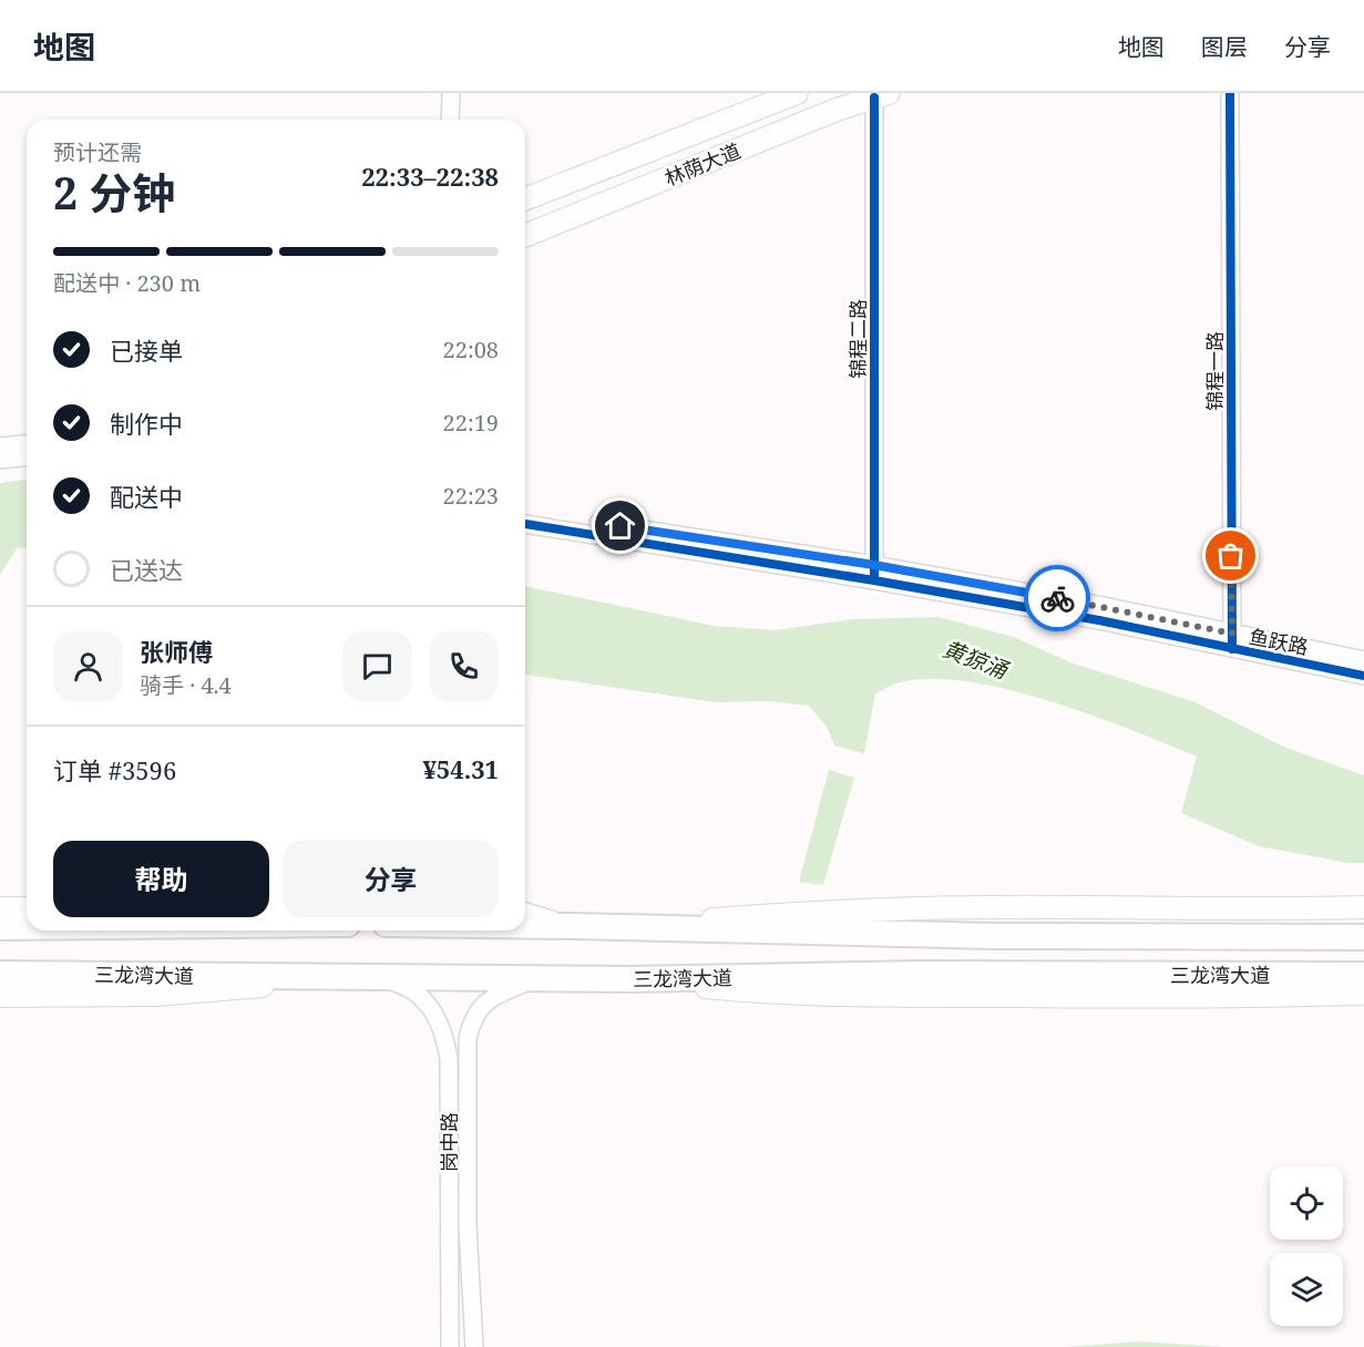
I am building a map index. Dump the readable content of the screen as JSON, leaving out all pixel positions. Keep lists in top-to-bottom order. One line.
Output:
{"streets":{"highway":["三龙湾大道"],"main road":["林荫大道"],"street":["锦程二路","锦程一路","鱼跃路","岗中路"]},"crossings":[["林荫大道","锦程二路"],["锦程二路","鱼跃路"],["锦程一路","鱼跃路"],["三龙湾大道","岗中路"]],"water":["黄猄涌"],"page":{"header":"地图","nav":["地图","图层","分享"],"heading":["2 分钟","预计还需","22:33–22:38"],"panel":["张师傅","骑手 · 4.4","订单 #3596","¥54.31"],"bar":"配送中 · 230 m","list":[["已接单","22:08"],["制作中","22:19"],["配送中","22:23"],"已送达"],"buttons":["帮助","分享"]}}
